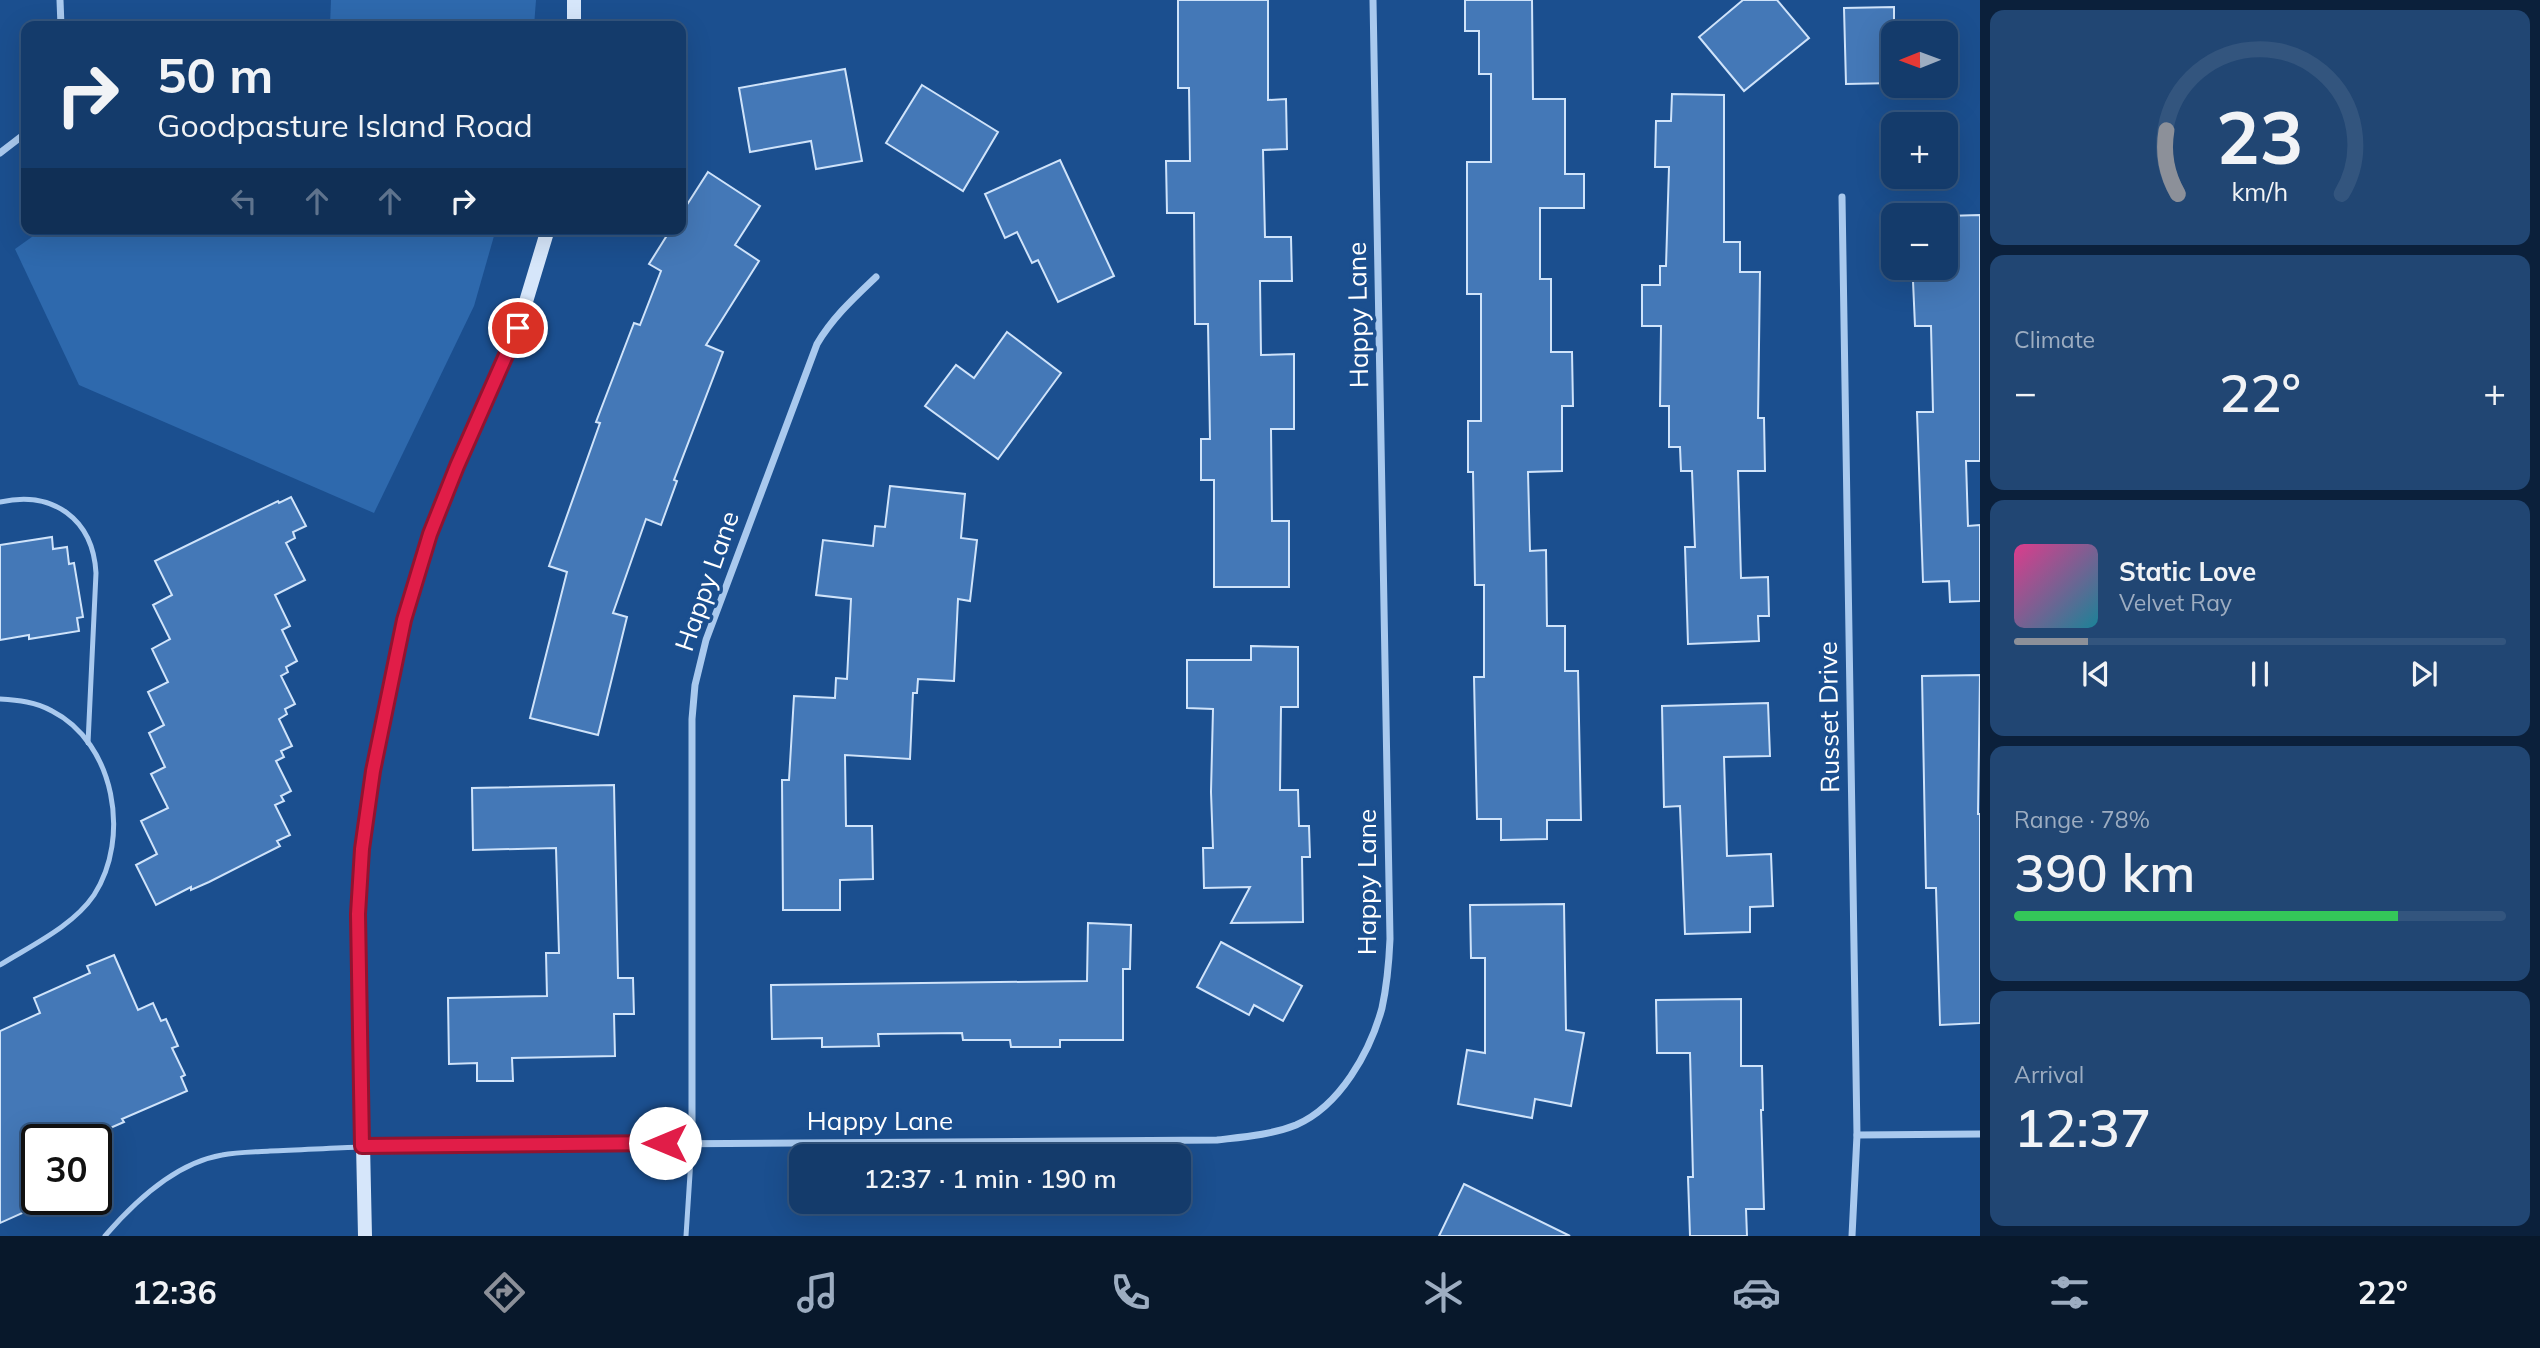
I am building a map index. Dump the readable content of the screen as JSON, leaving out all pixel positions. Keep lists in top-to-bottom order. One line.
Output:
{"streets":{"street":["Happy Lane","Russet Drive"]},"north":"left","page":{"map_buttons":["+","−"],"turn":["50 m","Goodpasture Island Road"],"tile":["Climate",["Range · 78%","390 km"],["Arrival","12:37"]],"heat":["−","22°","+"],"song":["Static Love","Velvet Ray"],"limit":"30","trip":"12:37 · 1 min · 190 m","tabs":["12:36","22°"],"gauge":["23","km/h"]}}
